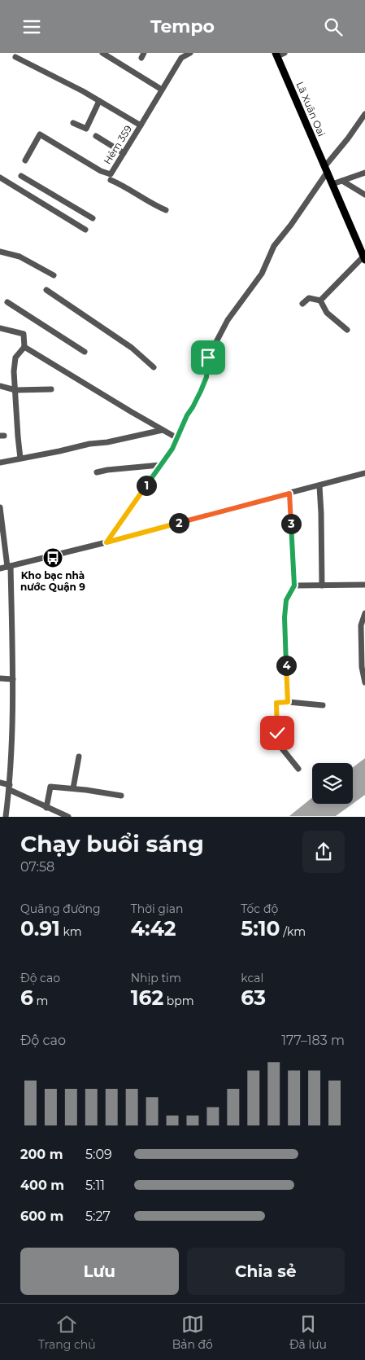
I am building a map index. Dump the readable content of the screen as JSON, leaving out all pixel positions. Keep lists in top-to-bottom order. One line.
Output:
{"streets":{"main road":["Lã Xuân Oai"],"street":["Hẻm 359"]},"places":{"bus stop":["Kho bạc nhà nước Quận 9"]},"page":{"header":"Tempo","pins":["1","2","3","4"],"heading":["Chạy buổi sáng","07:58"],"stats":[["Quãng đường","0.91 km"],["Thời gian","4:42"],["Tốc độ","5:10 /km"],["Độ cao","6 m"],["Nhịp tim","162 bpm"],["kcal","63"]],"chart":["Độ cao","177–183 m"],"list":[{"name":"200 m","note":"5:09"},{"name":"400 m","note":"5:11"},{"name":"600 m","note":"5:27"}],"buttons":["Lưu","Chia sẻ"],"tabs":["Trang chủ","Bản đồ","Đã lưu"]}}
